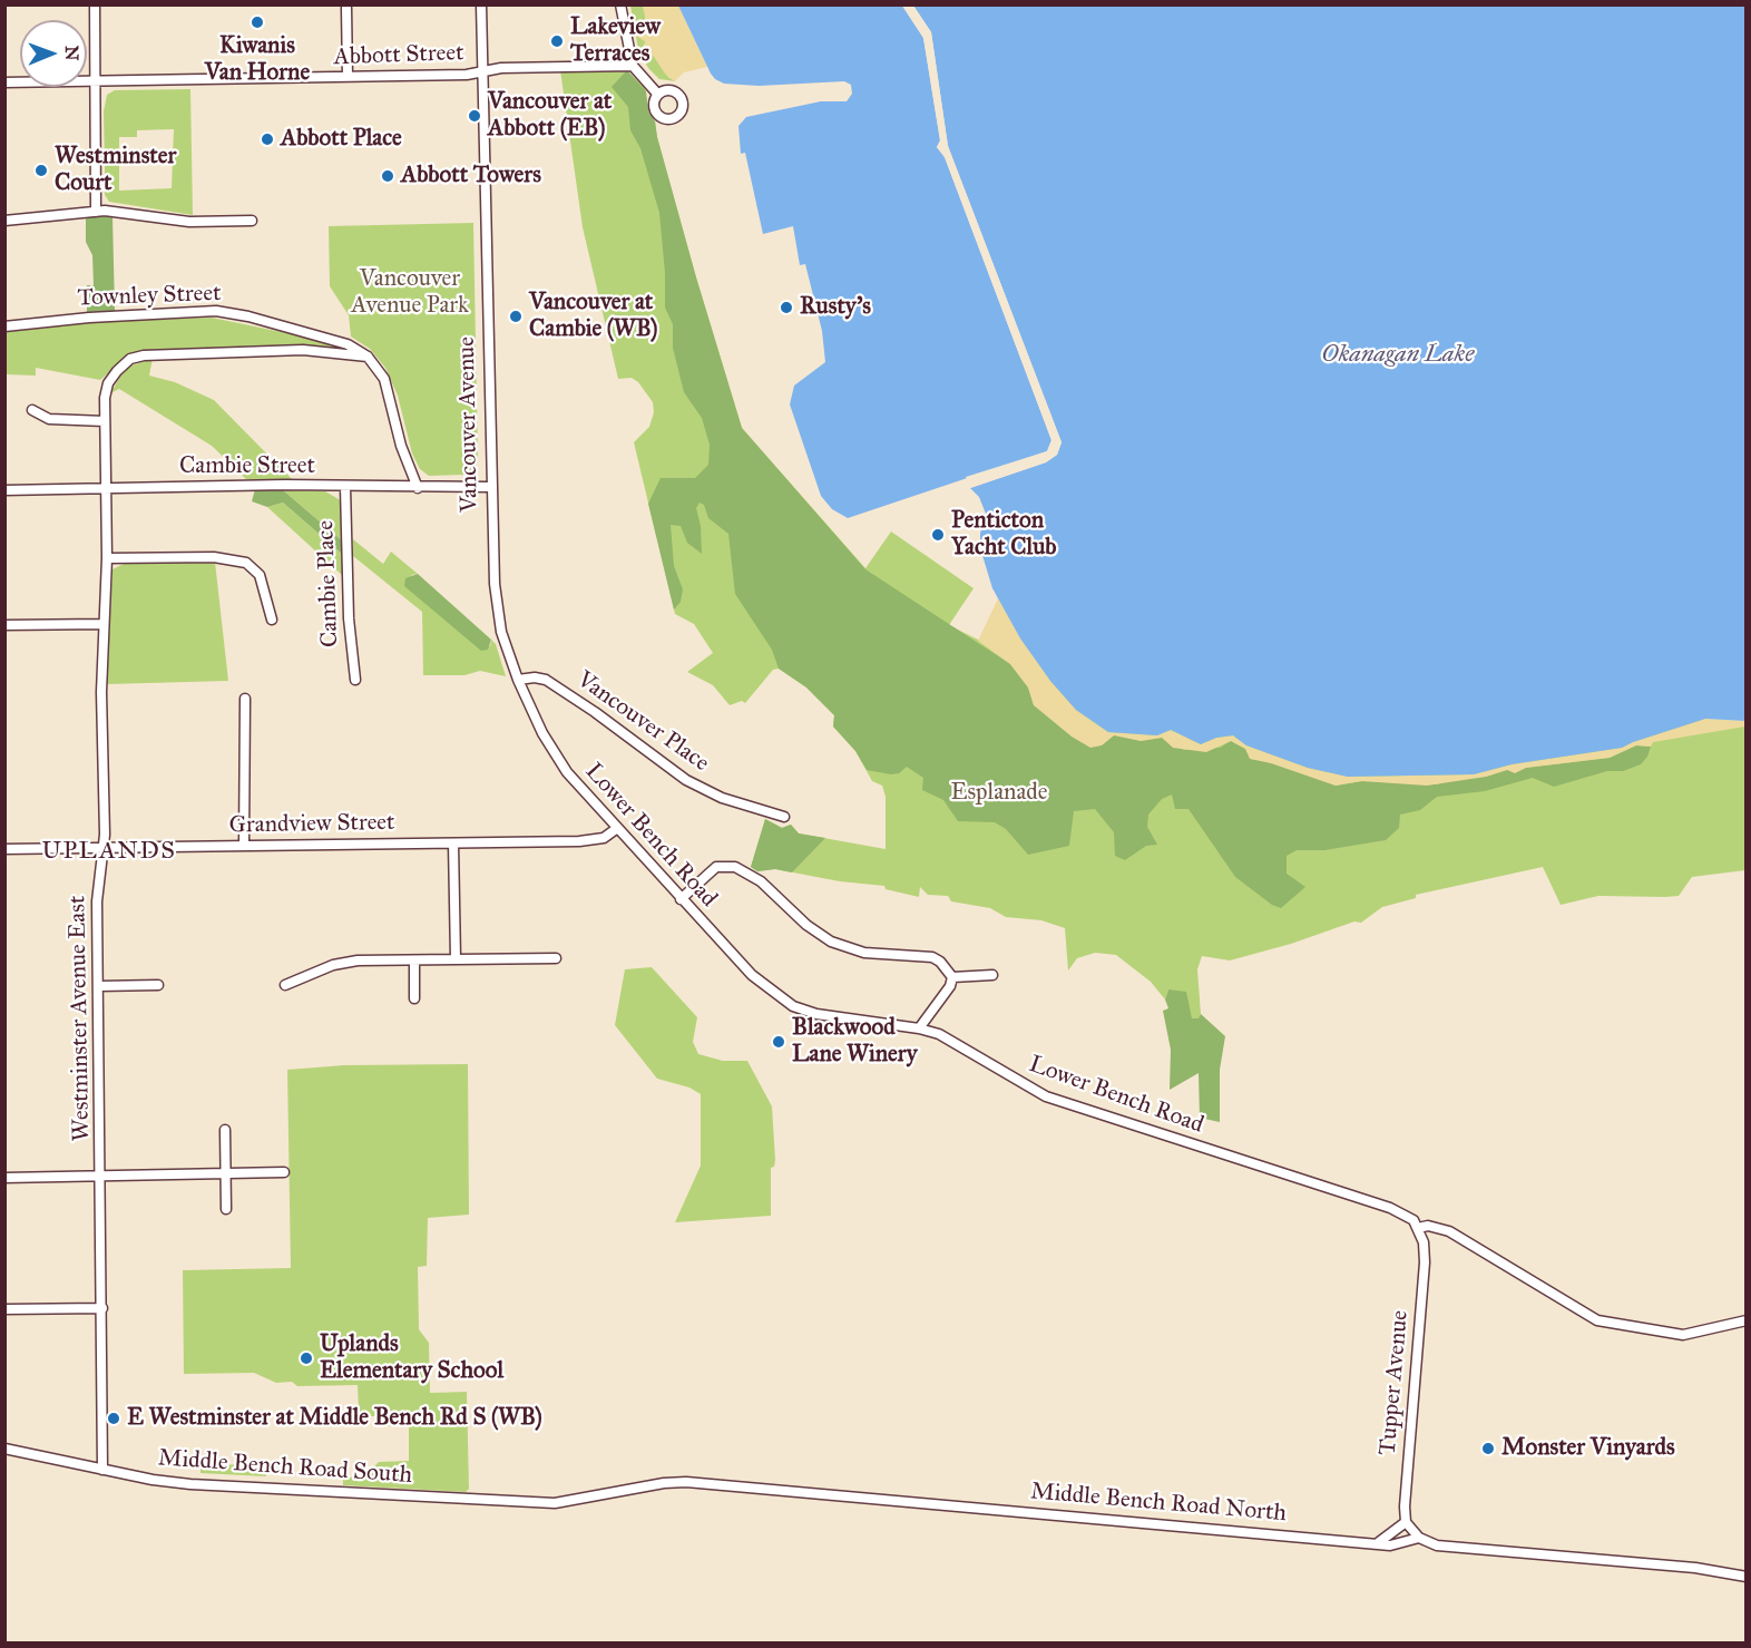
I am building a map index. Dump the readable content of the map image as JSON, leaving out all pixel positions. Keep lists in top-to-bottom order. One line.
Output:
{"streets":{"street":["Abbott Street","Townley Street","Vancouver Avenue","Cambie Street","Cambie Place","Vancouver Place","Grandview Street","Lower Bench Road","Westminster Avenue East","Tupper Avenue","Middle Bench Road South","Middle Bench Road North"]},"crossings":[["Abbott Street","Vancouver Avenue"],["Townley Street","Westminster Avenue East"],["Vancouver Avenue","Cambie Street"],["Vancouver Avenue","Vancouver Place"],["Vancouver Avenue","Lower Bench Road"],["Cambie Street","Cambie Place"],["Cambie Street","Westminster Avenue East"],["Vancouver Place","Lower Bench Road"],["Grandview Street","Lower Bench Road"],["Grandview Street","Westminster Avenue East"],["Lower Bench Road","Tupper Avenue"],["Westminster Avenue East","Middle Bench Road South"],["Middle Bench Road South","Middle Bench Road North"]],"districts":["UPLANDS"],"water":["Okanagan Lake"],"parks":["Vancouver Avenue Park","Esplanade"],"places":["Kiwanis Van Horne","Lakeview Terraces","Vancouver at Abbott (EB)","Abbott Place","Westminster Court","Abbott Towers","Rusty's","Vancouver at Cambie (WB)","Penticton Yacht Club","Blackwood Lane Winery","Uplands Elementary School","E Westminster at Middle Bench Rd S (WB)","Monster Vinyards"],"north":"right"}
